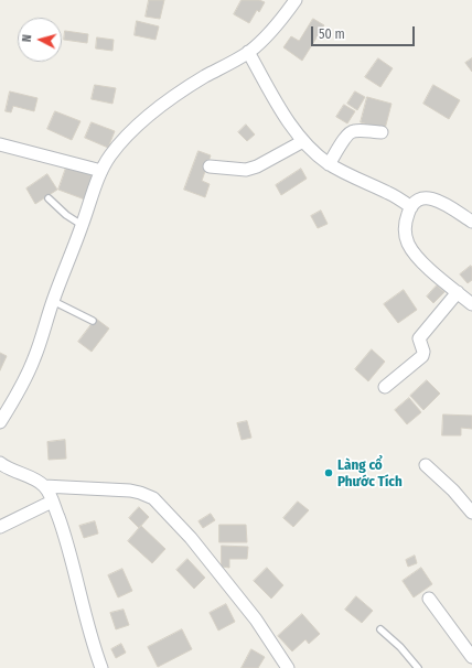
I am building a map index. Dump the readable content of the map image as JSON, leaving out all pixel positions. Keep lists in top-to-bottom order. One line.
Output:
{"places":["Làng cổ Phước Tích"],"scale_bar":"50 m","north":"left"}
